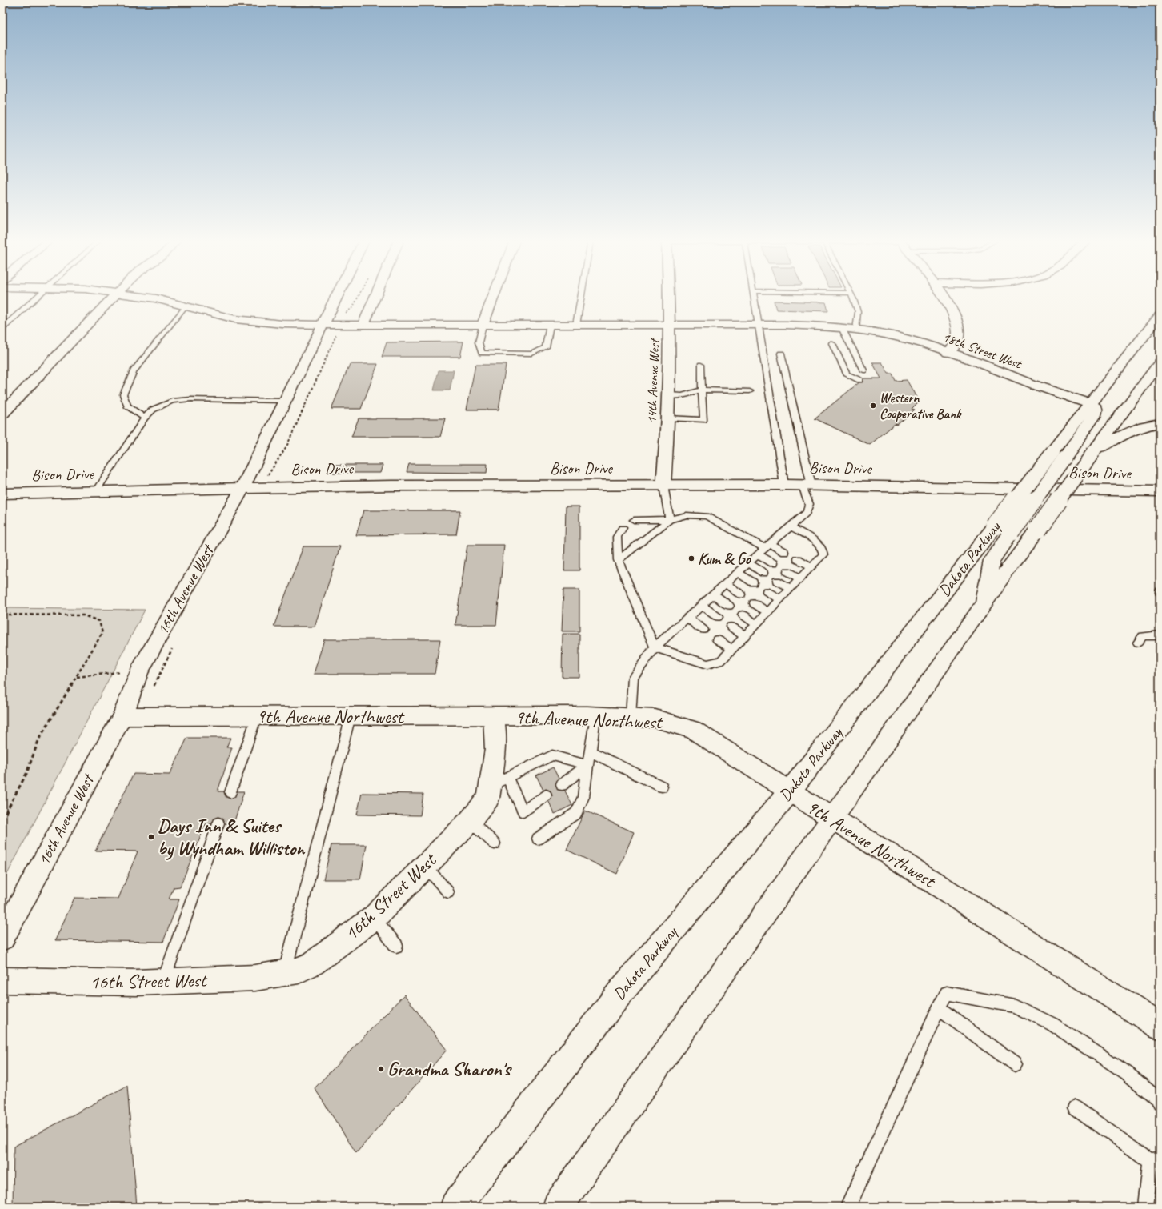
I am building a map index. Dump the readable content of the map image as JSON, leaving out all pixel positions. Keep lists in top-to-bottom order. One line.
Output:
{"streets":{"main road":["18th Street West","14th Avenue West","Bison Drive","Dakota Parkway","16th Avenue West","9th Avenue Northwest","16th Street West"]},"crossings":[["18th Street West","14th Avenue West"],["18th Street West","16th Avenue West"],["14th Avenue West","Bison Drive"],["Bison Drive","16th Avenue West"],["Dakota Parkway","9th Avenue Northwest"],["16th Avenue West","9th Avenue Northwest"],["9th Avenue Northwest","16th Street West"]],"places":["Western Cooperative Bank","Kum & Go","Days Inn & Suites by Wyndham Williston","Grandma Sharon's"]}
